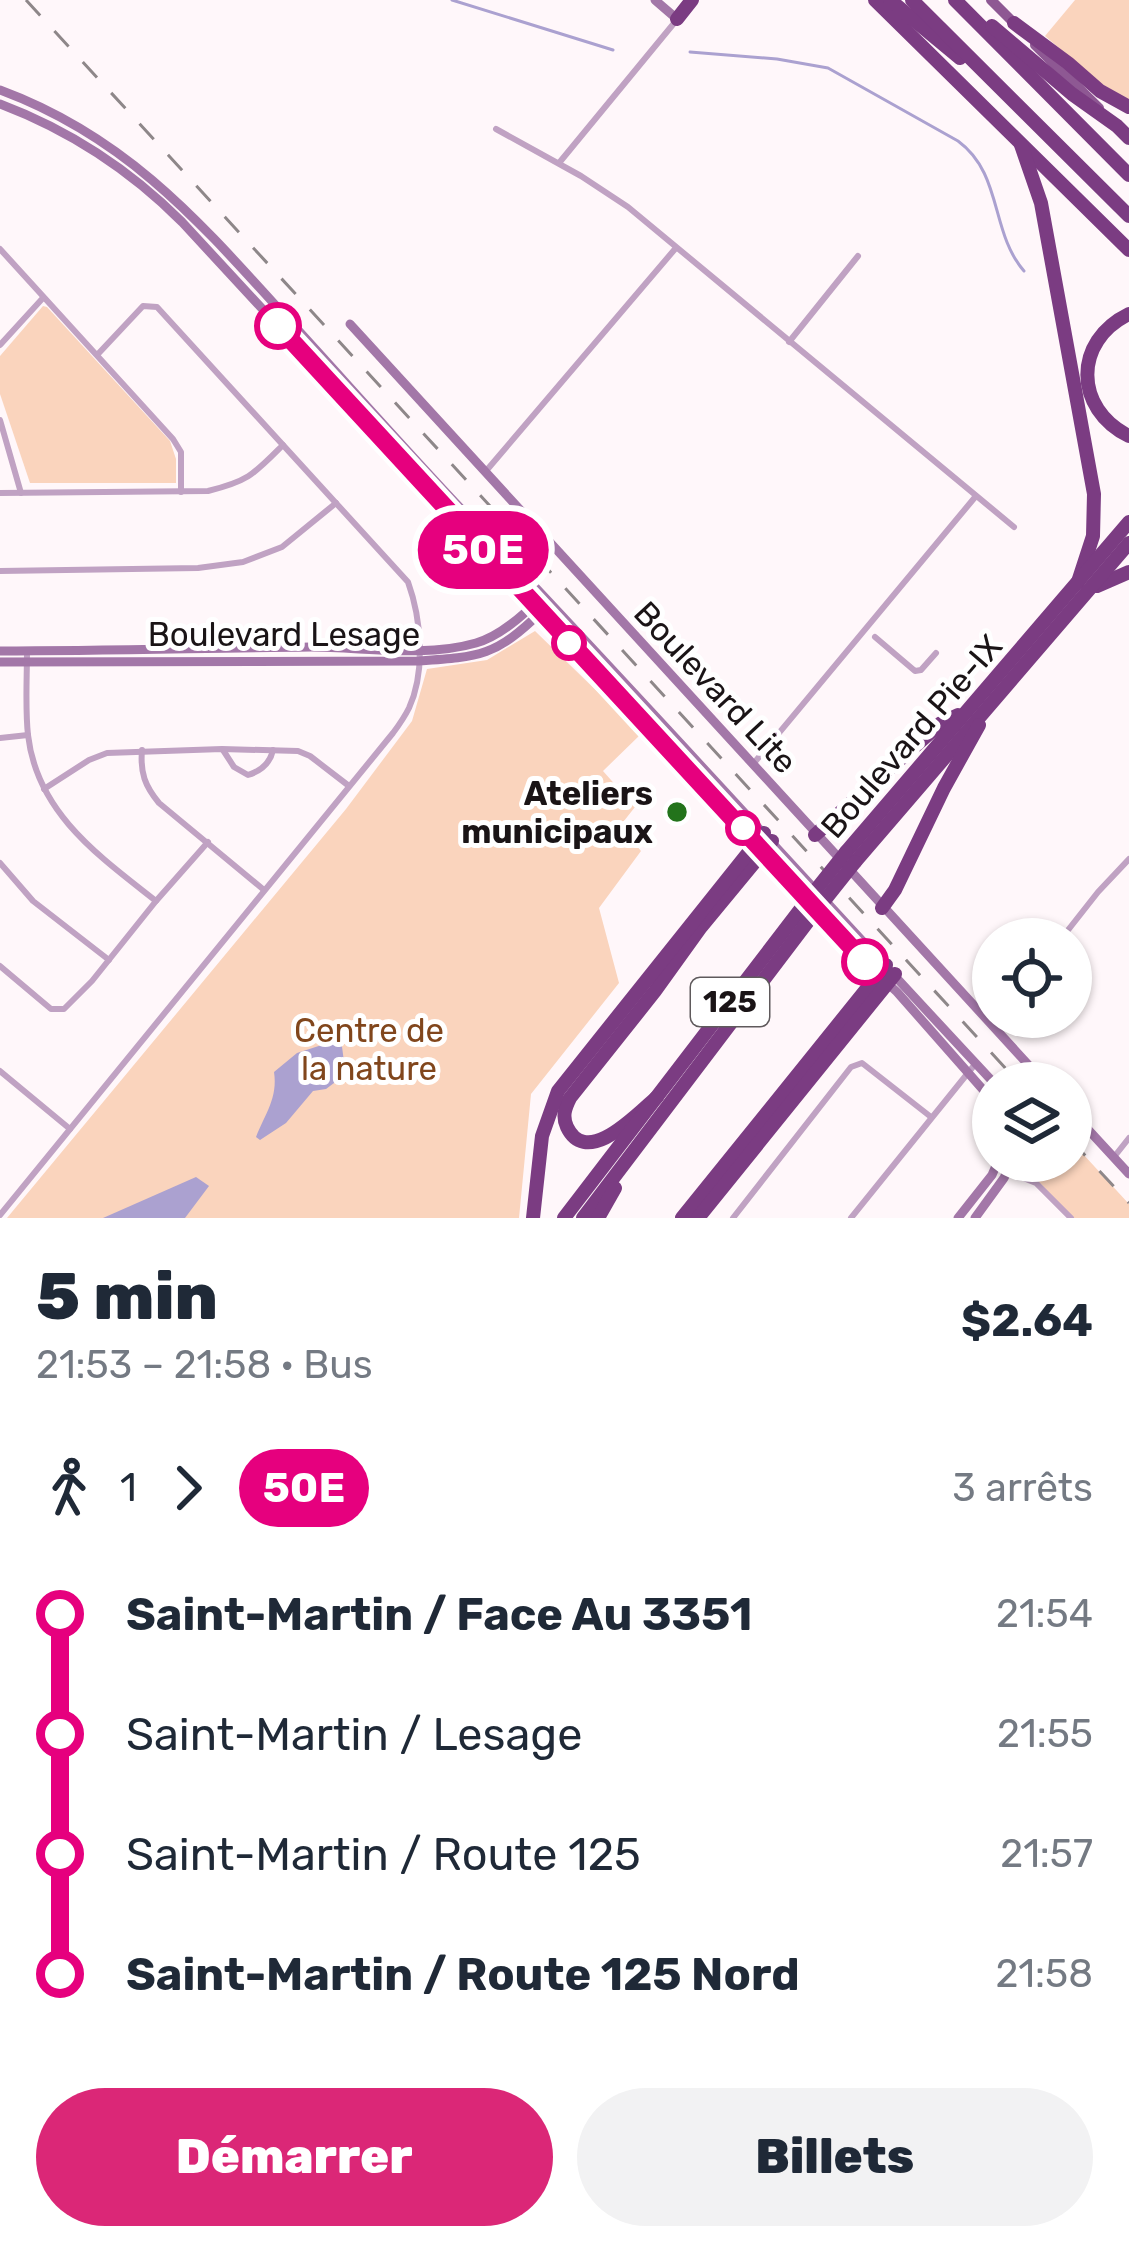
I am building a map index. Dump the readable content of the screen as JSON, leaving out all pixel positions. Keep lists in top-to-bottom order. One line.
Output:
{"streets":{"highway":["Boulevard Pie-IX","125"],"main road":["Boulevard Lesage","Boulevard Lite"]},"parks":["Centre de la nature"],"places":["Ateliers municipaux"],"lines":["bus line 50E"],"page":{"on_map":"50E","heading":["5 min","21:53 – 21:58 · Bus","$2.64"],"legs":["1","50E","3 arrêts"],"list":[{"name":"Saint-Martin / Face Au 3351","value":"21:54"},{"name":"Saint-Martin / Lesage","value":"21:55"},{"name":"Saint-Martin / Route 125","value":"21:57"},{"name":"Saint-Martin / Route 125 Nord","value":"21:58"}],"buttons":["Démarrer","Billets"]}}
